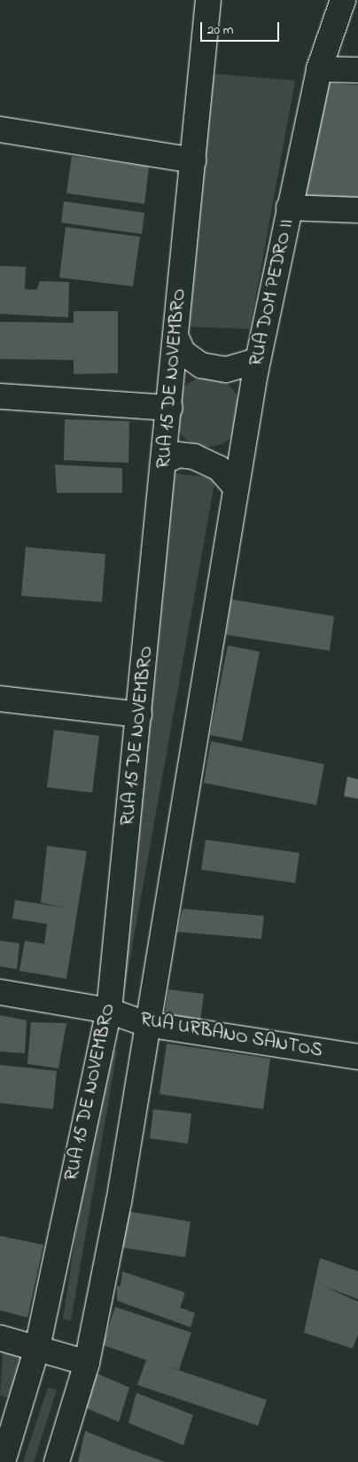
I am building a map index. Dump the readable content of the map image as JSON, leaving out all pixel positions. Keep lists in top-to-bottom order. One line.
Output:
{"streets":{"main road":["RUA DOM PEDRO II","RUA 15 DE NOVEMBRO","RUA URBANO SANTOS"]},"crossings":[["RUA DOM PEDRO II","RUA URBANO SANTOS"],["RUA 15 DE NOVEMBRO","RUA URBANO SANTOS"]],"scale_bar":"20 m"}
